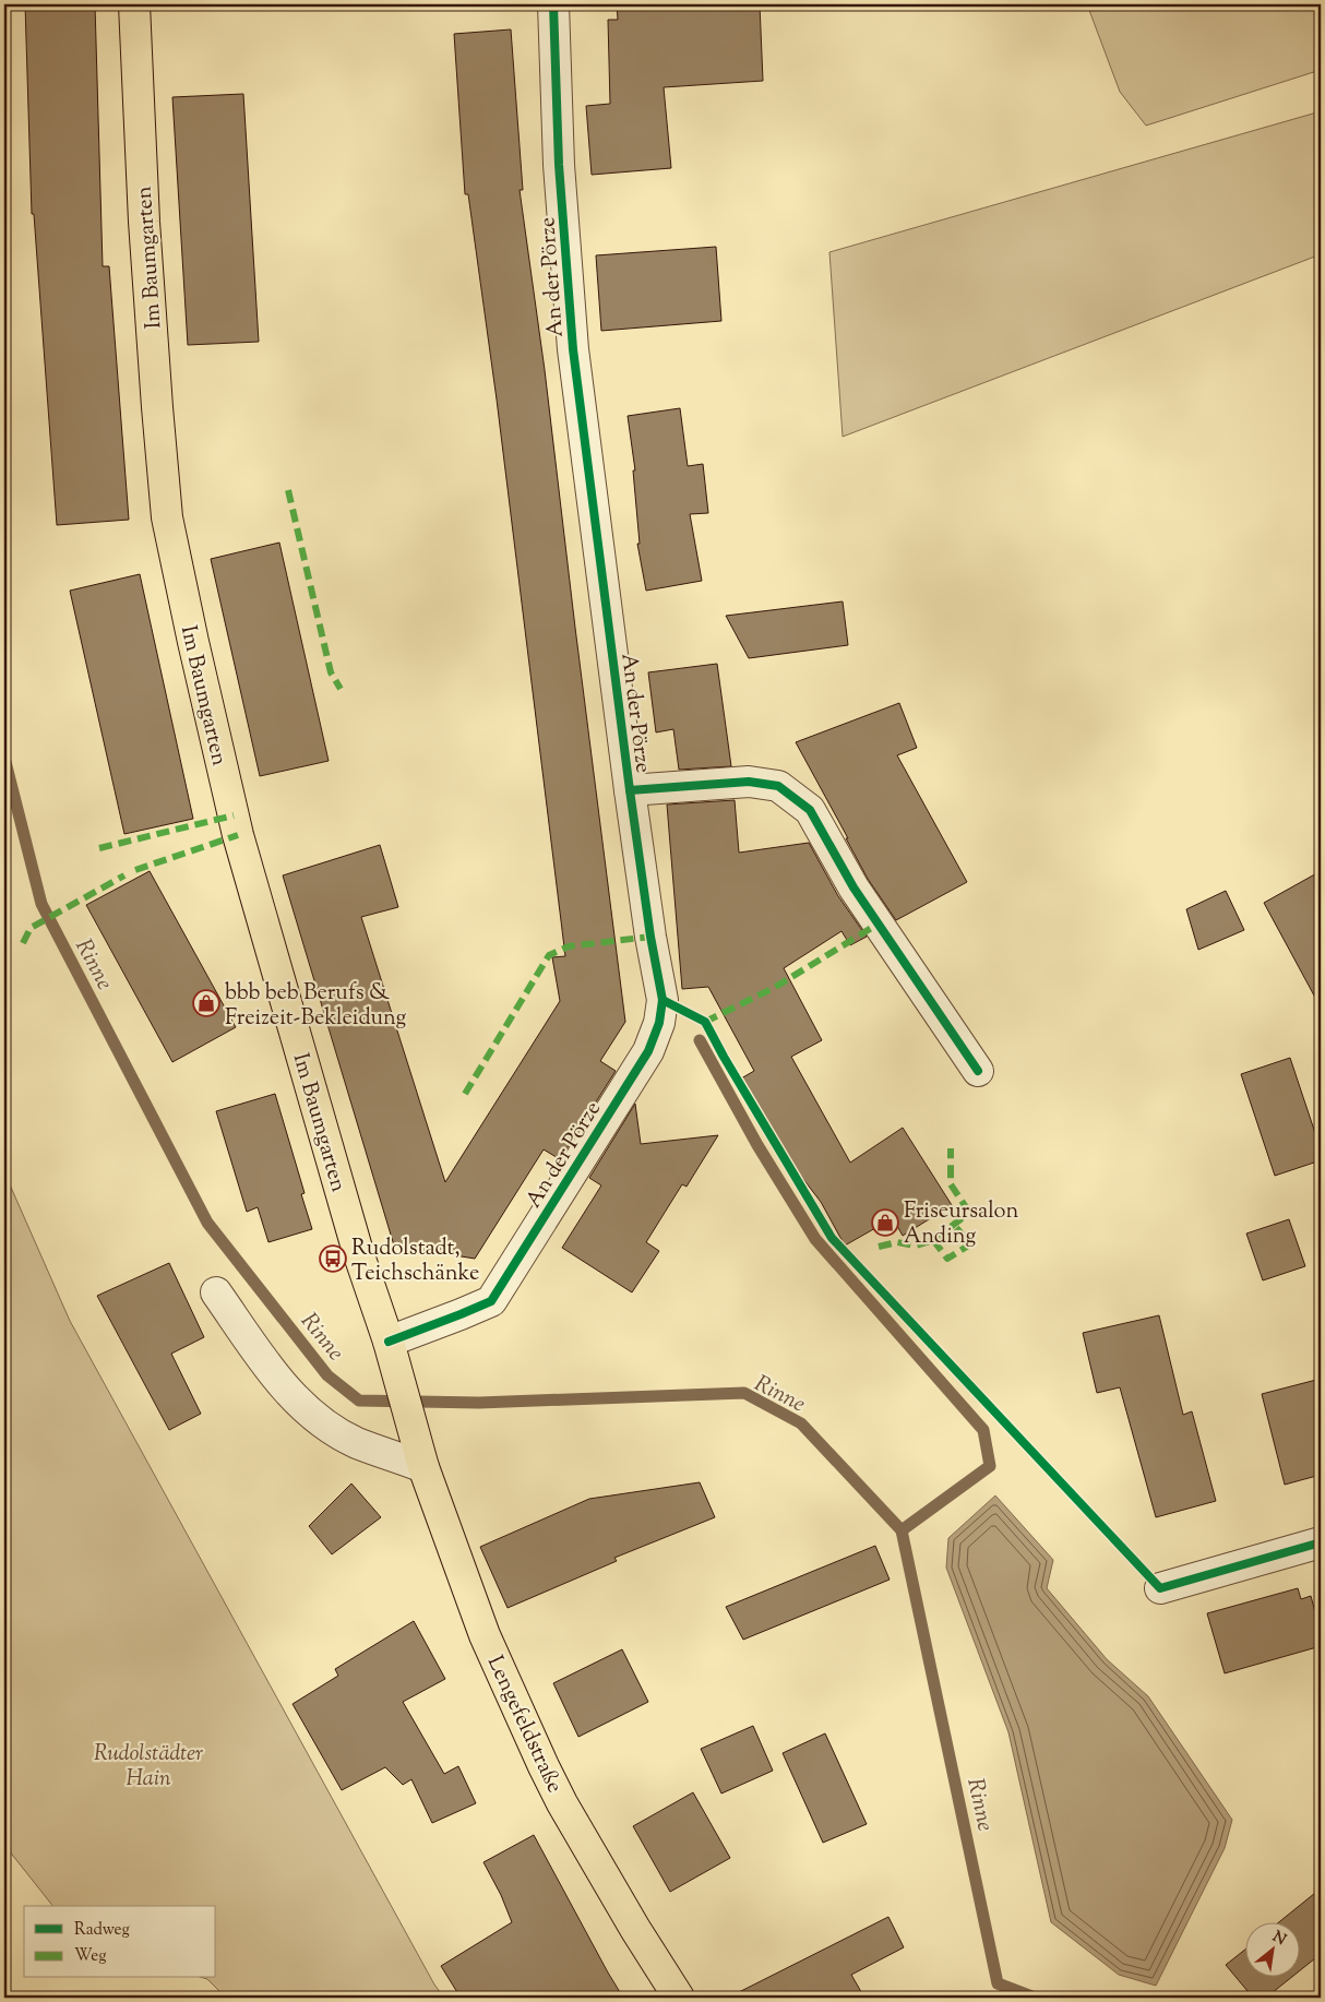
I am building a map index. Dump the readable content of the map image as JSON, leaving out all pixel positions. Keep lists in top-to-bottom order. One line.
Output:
{"streets":{"main road":["Im Baumgarten","Lengefeldstraße"],"street":["An der Pörze"]},"crossings":[["Im Baumgarten","An der Pörze"],["Im Baumgarten","Lengefeldstraße"]],"water":["Rinne"],"parks":["Rudolstädter Hain"],"places":{"shop":["bbb beb Berufs & Freizeit-Bekleidung","Friseursalon Anding"],"bus stop":["Rudolstadt, Teichschänke"]},"legend":["Radweg","Weg"],"north":"top right"}
